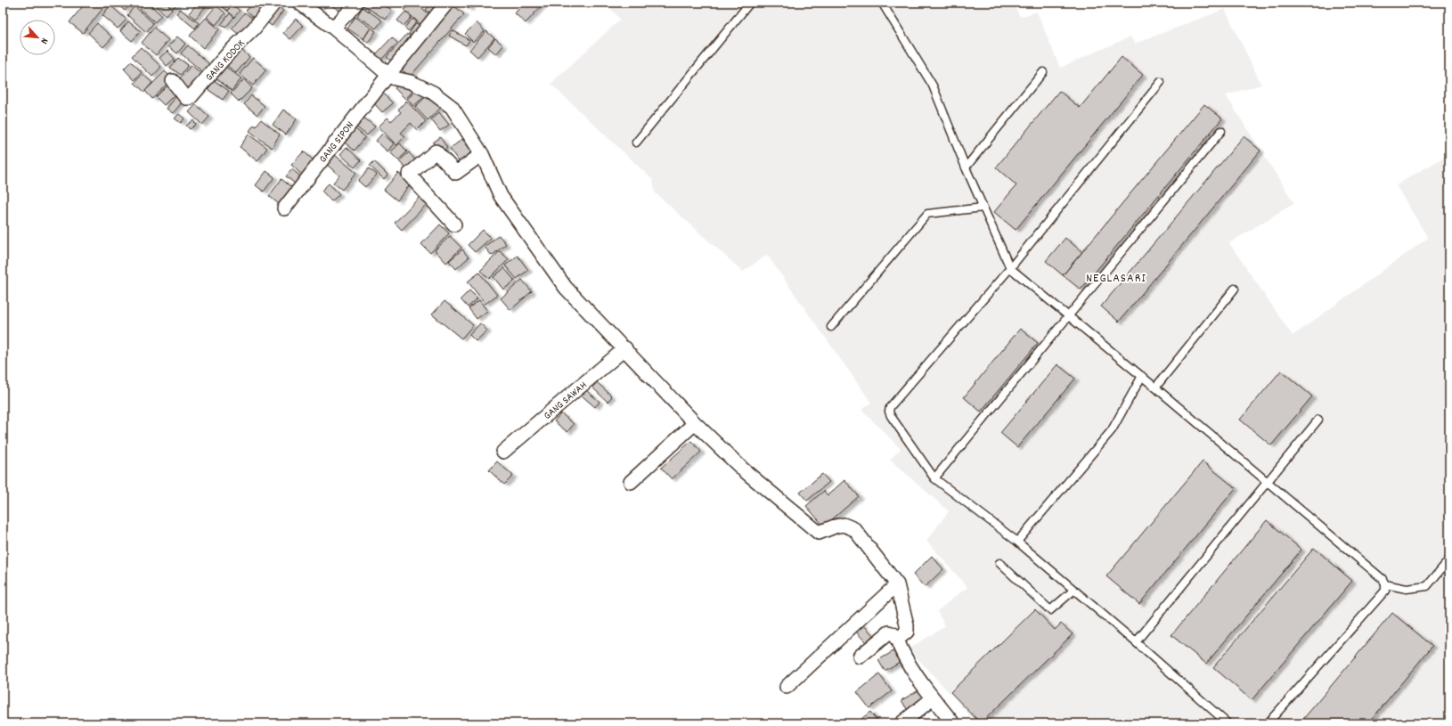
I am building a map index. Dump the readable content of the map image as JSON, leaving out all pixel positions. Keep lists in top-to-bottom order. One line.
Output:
{"streets":{"street":["GANG KODOK","GANG SIPON","GANG SAWAH"]},"districts":["NEGLASARI"],"north":"bottom right"}
